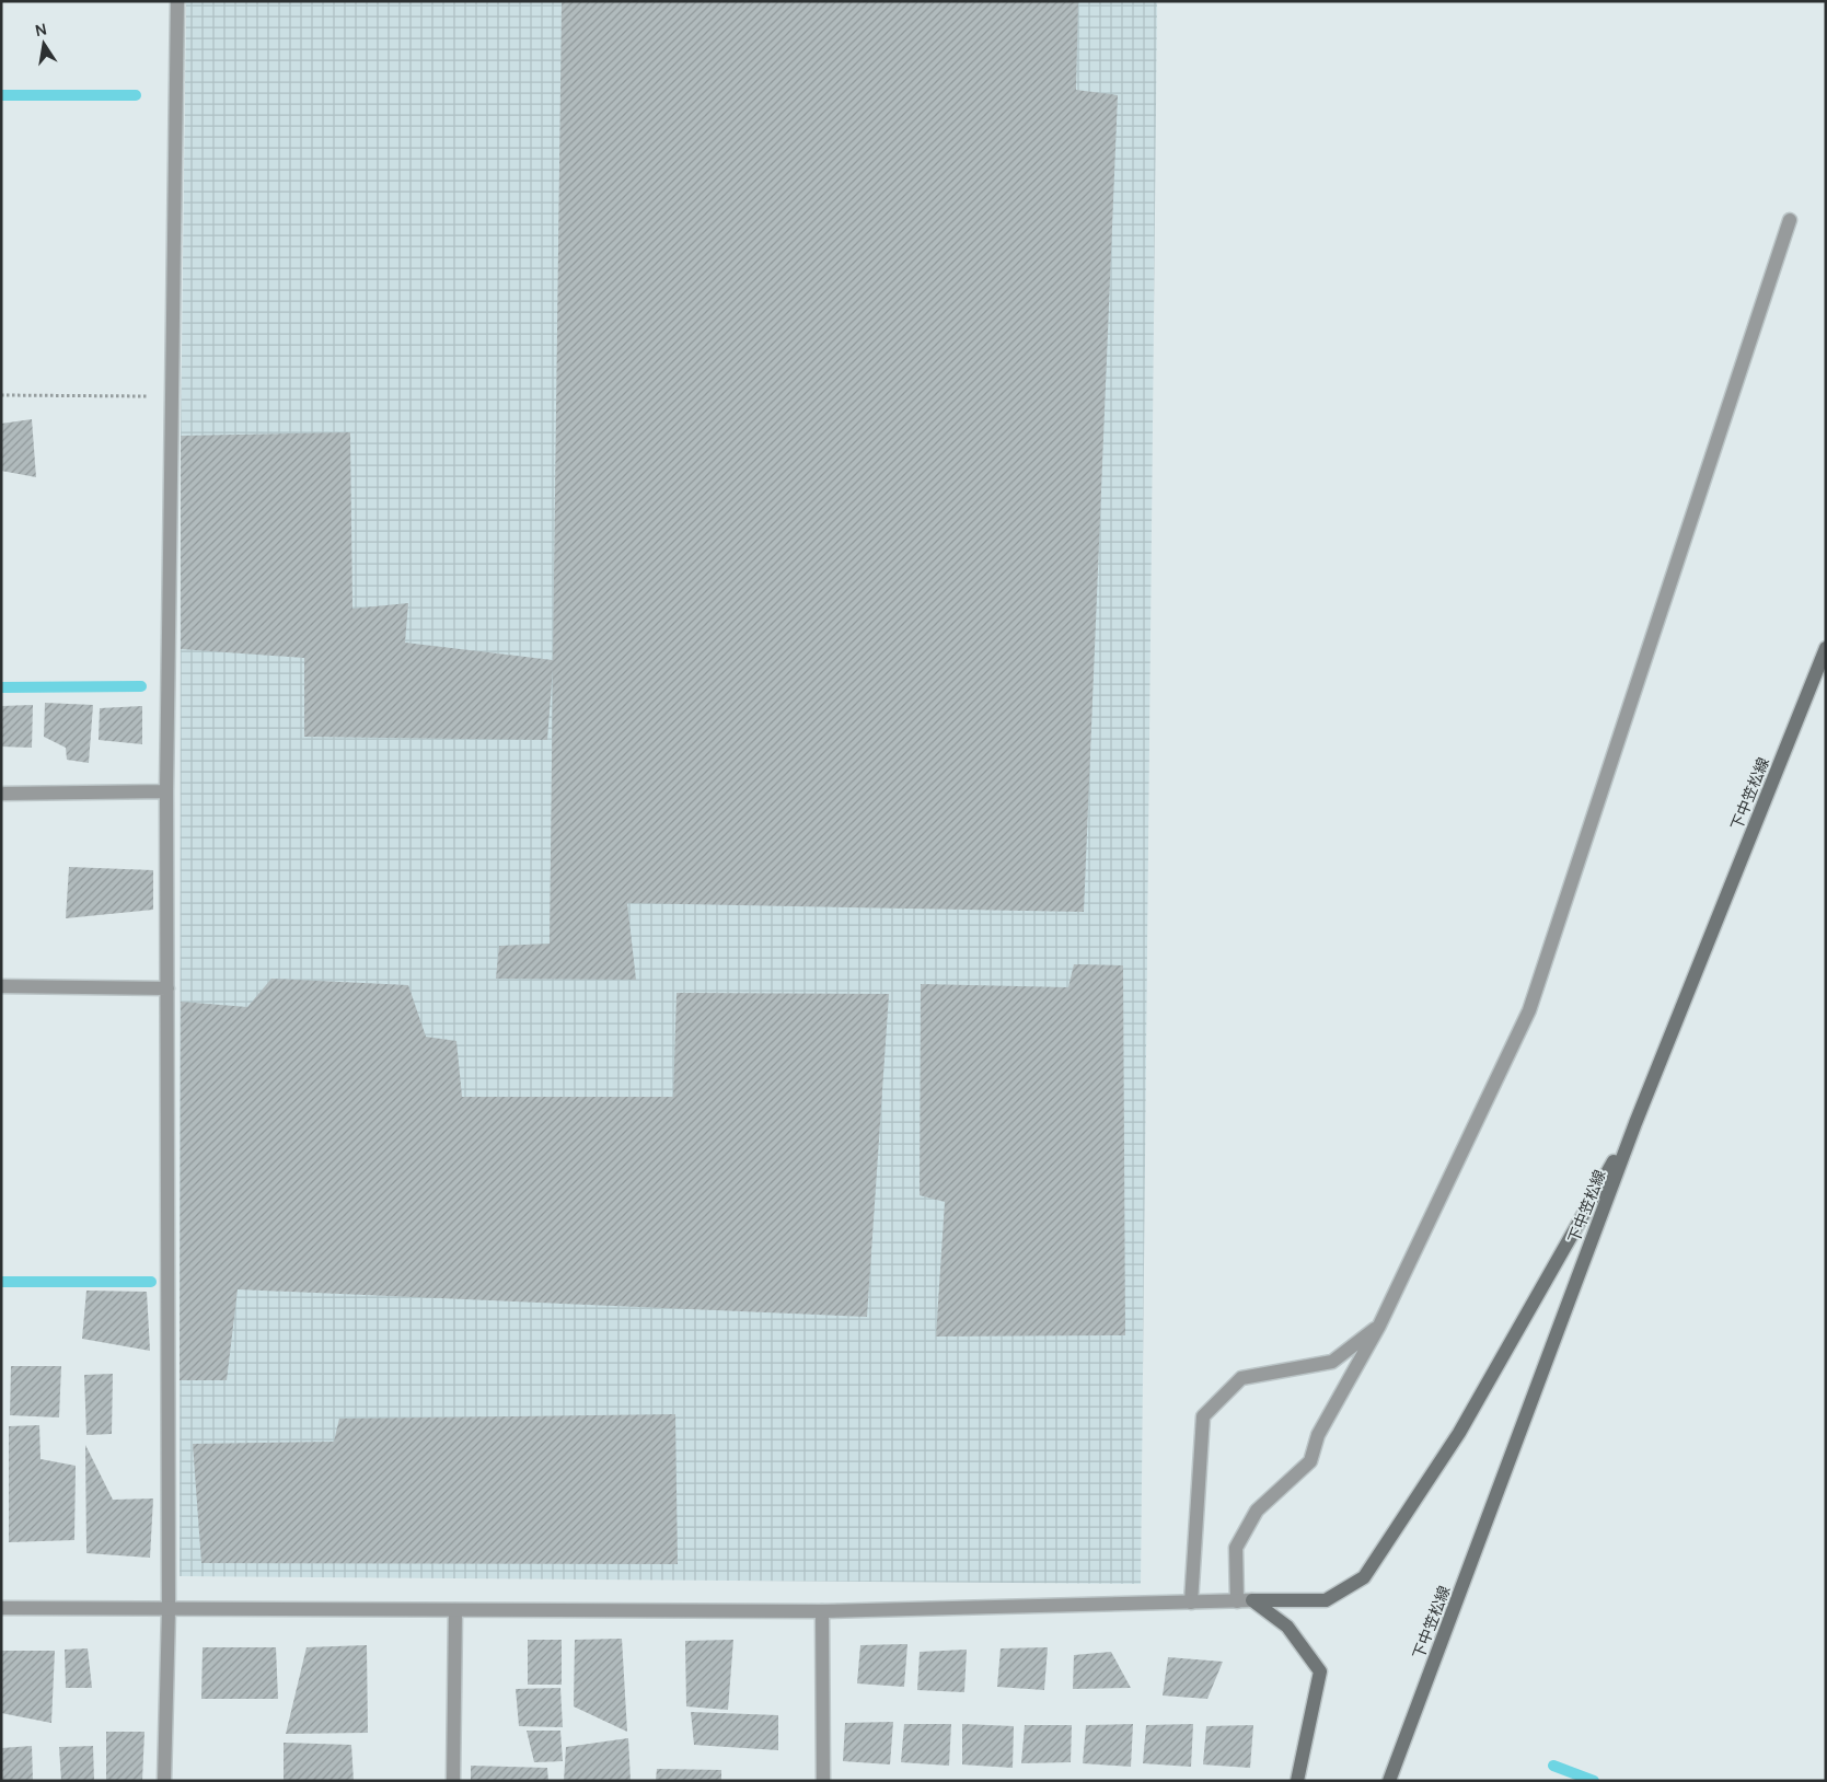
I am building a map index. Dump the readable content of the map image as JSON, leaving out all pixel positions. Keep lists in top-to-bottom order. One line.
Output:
{"streets":{"main road":["下中笠松線"]},"north":"top"}
